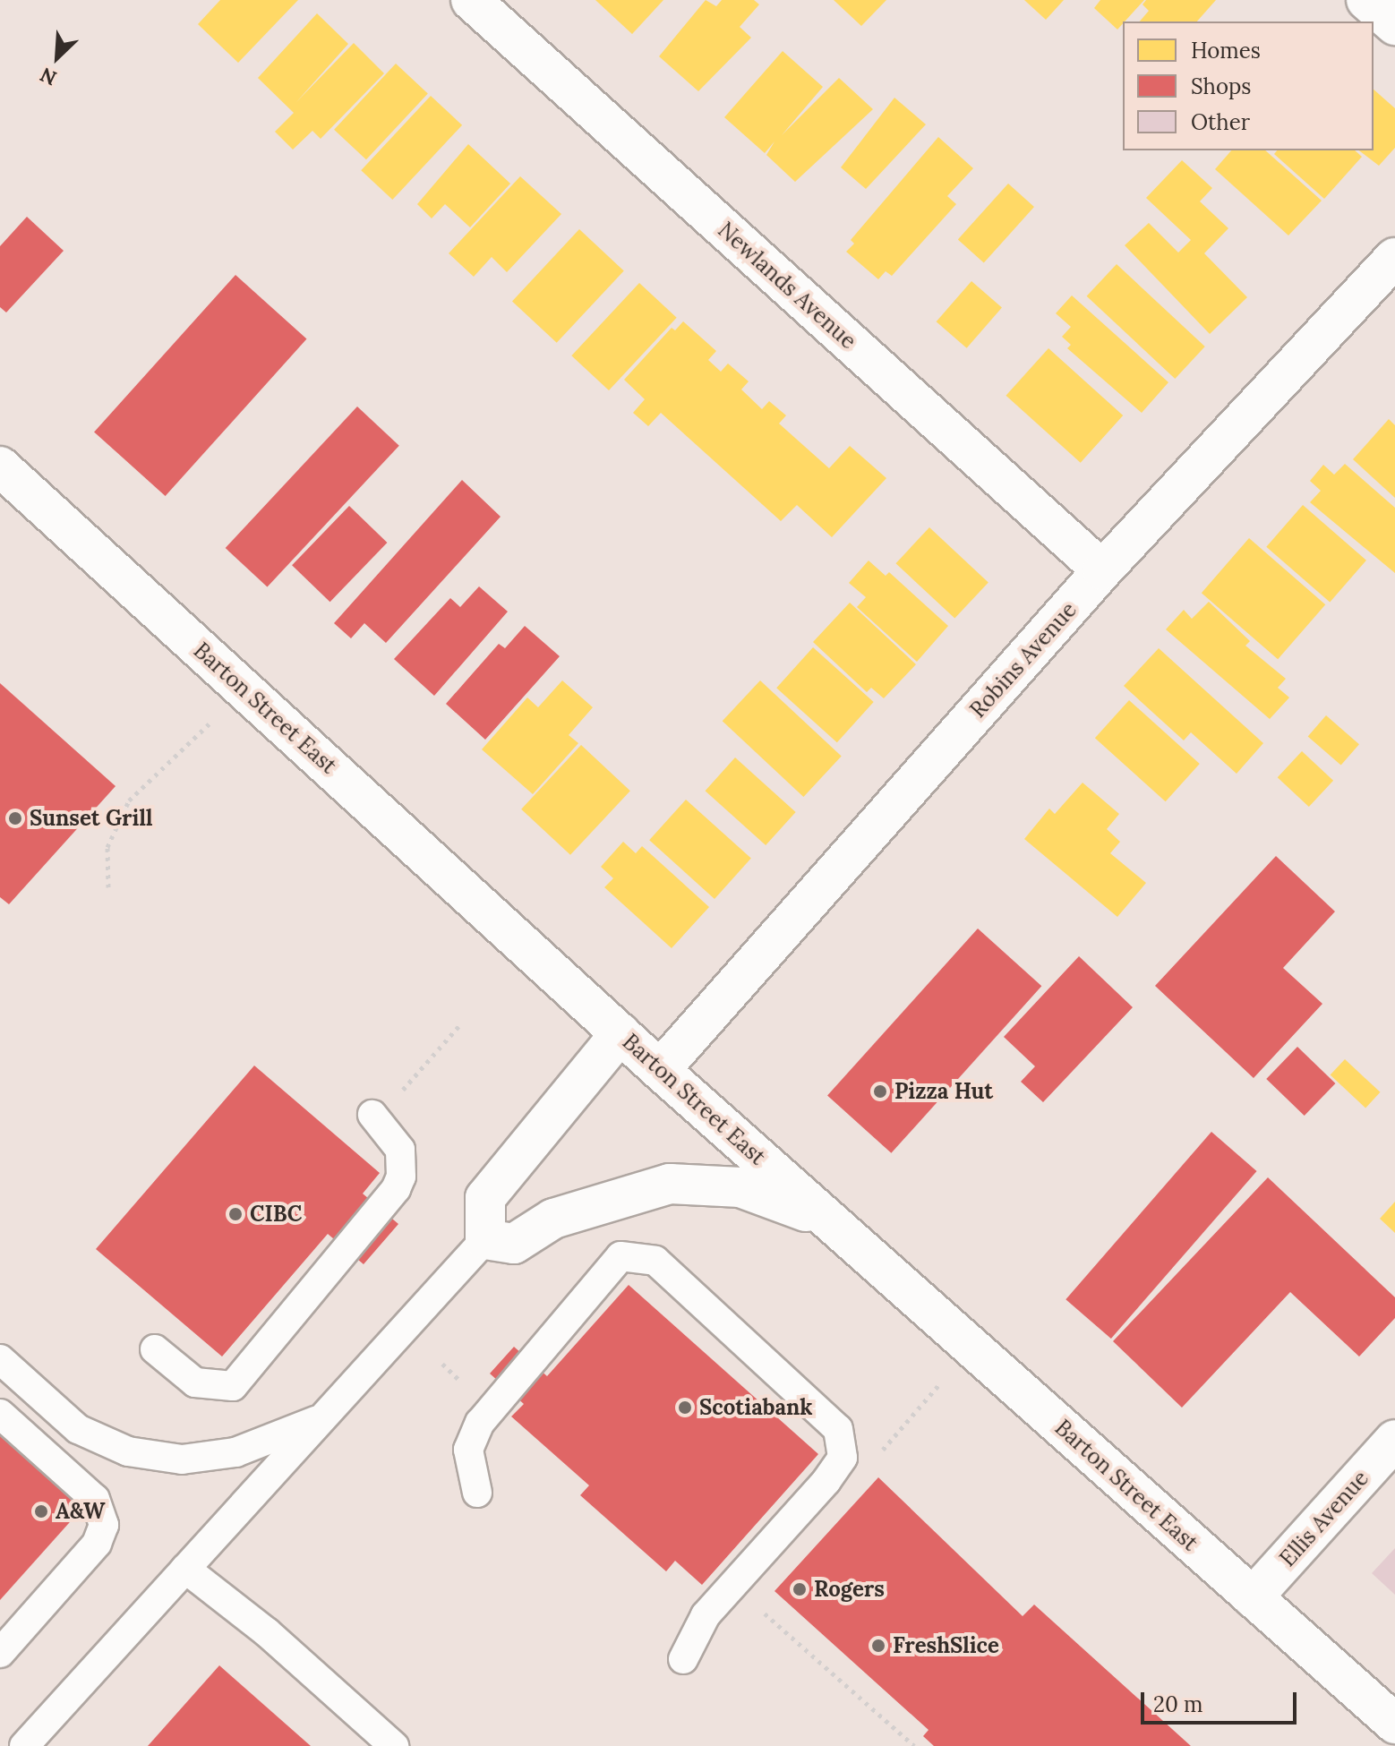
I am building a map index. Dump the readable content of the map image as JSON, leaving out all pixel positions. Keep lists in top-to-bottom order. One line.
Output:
{"streets":{"main road":["Newlands Avenue","Robins Avenue","Barton Street East","Ellis Avenue"]},"crossings":[["Newlands Avenue","Robins Avenue"],["Robins Avenue","Barton Street East"],["Barton Street East","Ellis Avenue"]],"places":["Sunset Grill","Pizza Hut","CIBC","Scotiabank","A&W","Rogers","FreshSlice"],"legend":["Homes","Shops","Other"],"scale_bar":"20 m","north":"bottom left"}
